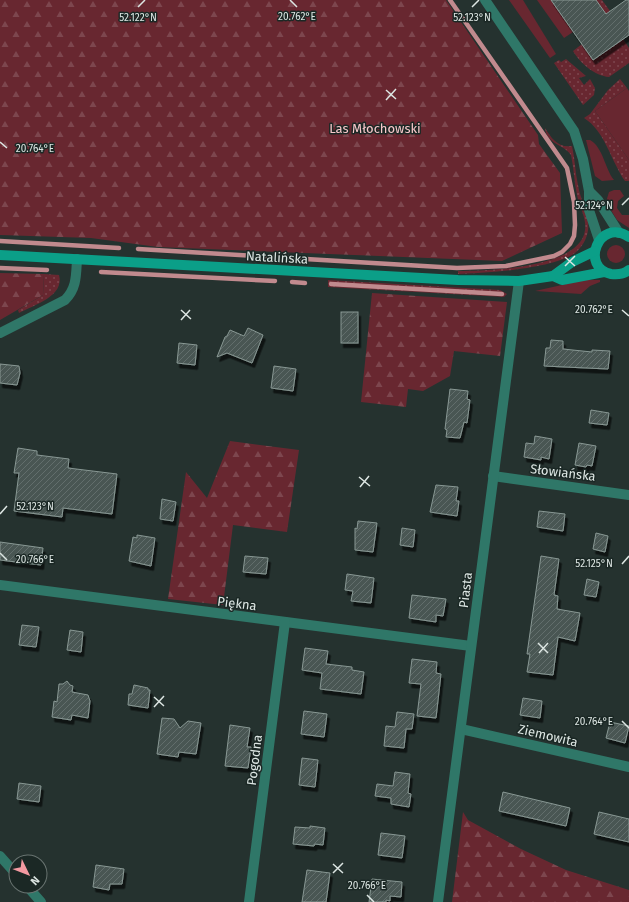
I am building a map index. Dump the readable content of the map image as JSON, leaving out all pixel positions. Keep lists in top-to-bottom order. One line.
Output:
{"streets":{"main road":["Natalińska"],"street":["Słowiańska","Piasta","Piękna","Ziemowita","Pogodna"]},"crossings":[["Natalińska","Piasta"],["Słowiańska","Piasta"],["Piasta","Piękna"],["Piasta","Ziemowita"],["Piękna","Pogodna"]],"parks":["Las Młochowski"],"north":"bottom right","coordinates":["20.762°E","52.122°N","52.123°N","20.764°E","52.124°N","20.766°E","52.125°N"]}
